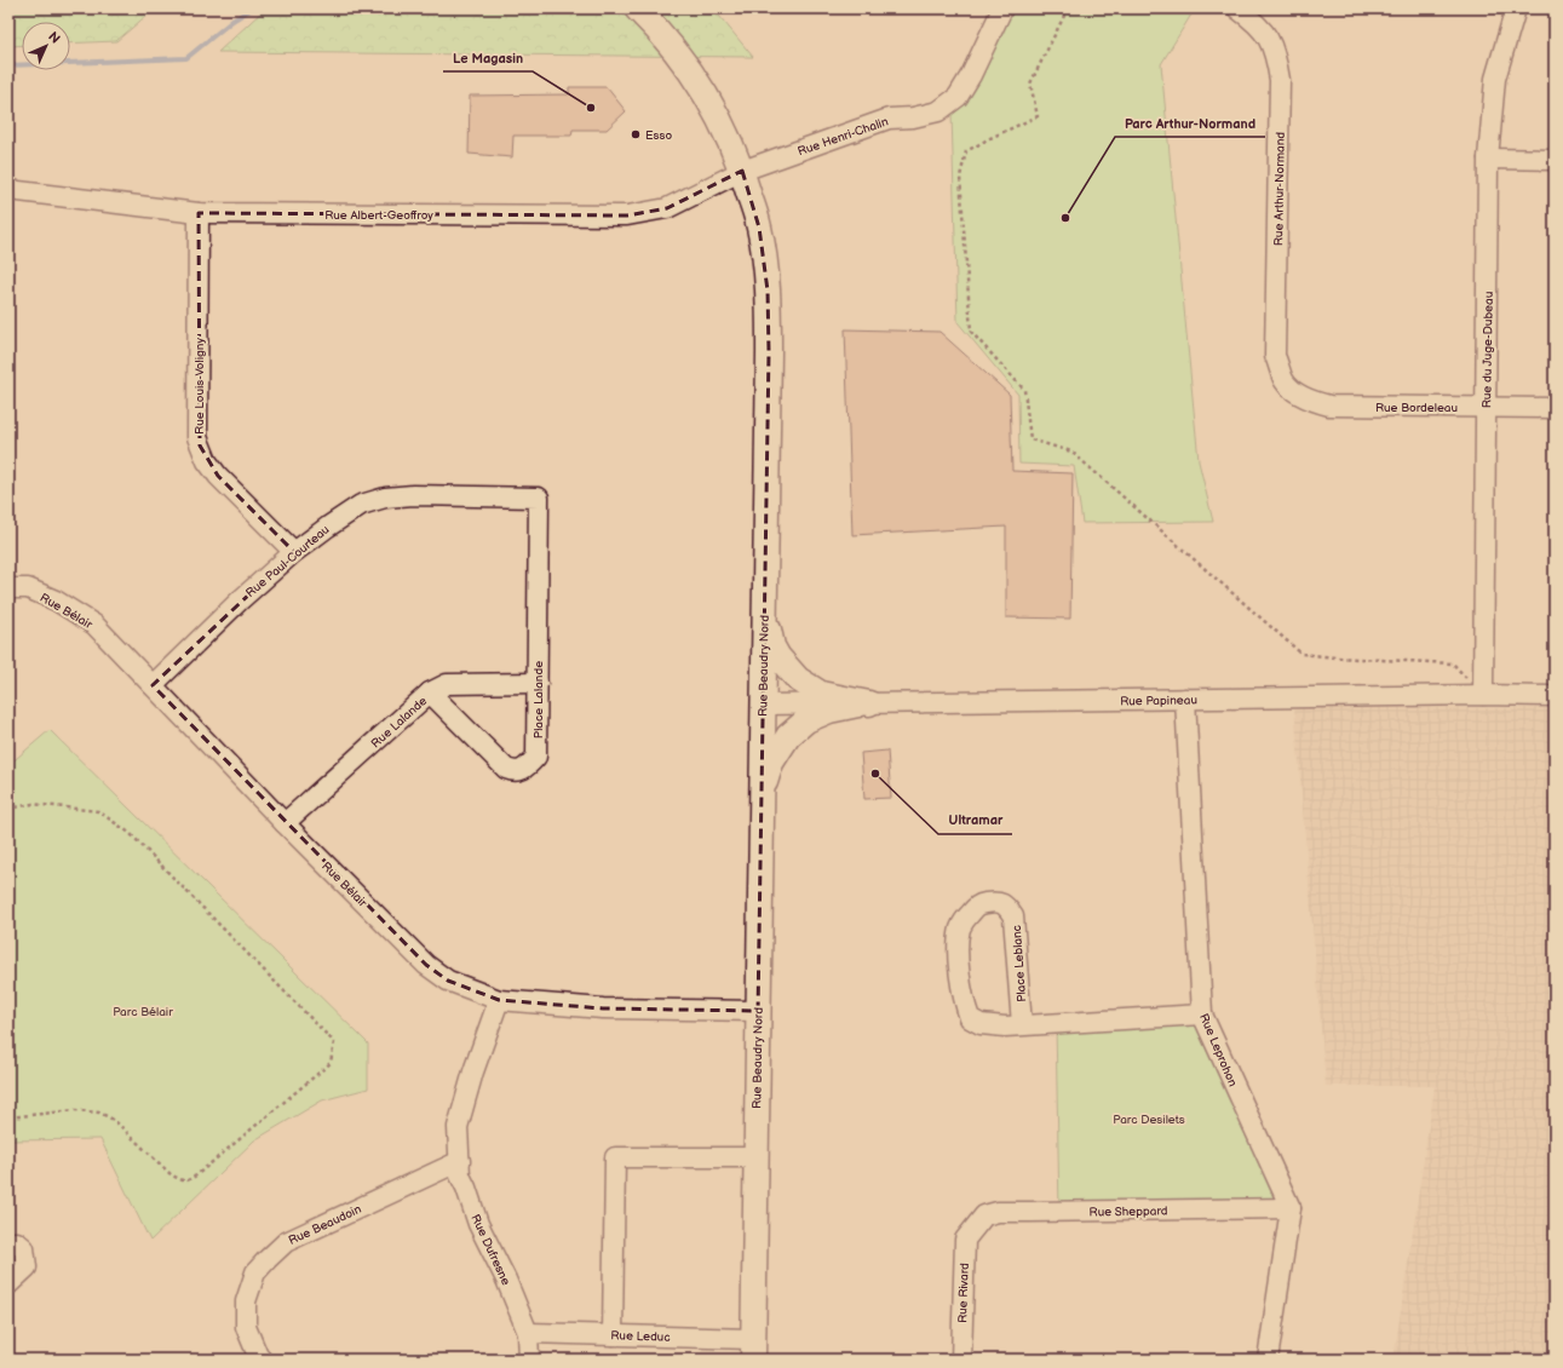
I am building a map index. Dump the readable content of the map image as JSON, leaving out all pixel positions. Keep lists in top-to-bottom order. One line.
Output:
{"streets":{"main road":["Rue Beaudry Nord"],"street":["Rue Henri-Chalin","Rue Arthur-Normand","Rue Albert-Geoffroy","Rue du Juge-Dubeau","Rue Louis-Voligny","Rue Bordeleau","Rue Paul-Courteau","Rue Bélair","Place Lalande","Rue Papineau","Rue Lalande","Place Leblanc","Rue Leprohon","Rue Sheppard","Rue Beaudoin","Rue Dufresne","Rue Rivard","Rue Leduc"]},"crossings":[["Rue Henri-Chalin","Rue Albert-Geoffroy"],["Rue Henri-Chalin","Rue Beaudry Nord"],["Rue Arthur-Normand","Rue Bordeleau"],["Rue Albert-Geoffroy","Rue Louis-Voligny"],["Rue Albert-Geoffroy","Rue Beaudry Nord"],["Rue du Juge-Dubeau","Rue Bordeleau"],["Rue du Juge-Dubeau","Rue Papineau"],["Rue Louis-Voligny","Rue Paul-Courteau"],["Rue Paul-Courteau","Rue Bélair"],["Rue Paul-Courteau","Place Lalande"],["Rue Bélair","Rue Beaudry Nord"],["Rue Bélair","Rue Lalande"],["Rue Bélair","Rue Dufresne"],["Rue Beaudry Nord","Rue Papineau"],["Rue Beaudry Nord","Rue Leduc"],["Place Lalande","Rue Lalande"],["Rue Papineau","Rue Leprohon"],["Place Leblanc","Rue Leprohon"],["Rue Leprohon","Rue Sheppard"],["Rue Sheppard","Rue Rivard"],["Rue Beaudoin","Rue Dufresne"],["Rue Dufresne","Rue Leduc"]],"parks":["Parc Bélair","Parc Desilets"],"places":["Le Magasin","Esso","Parc Arthur-Normand","Ultramar"],"north":"top right"}
